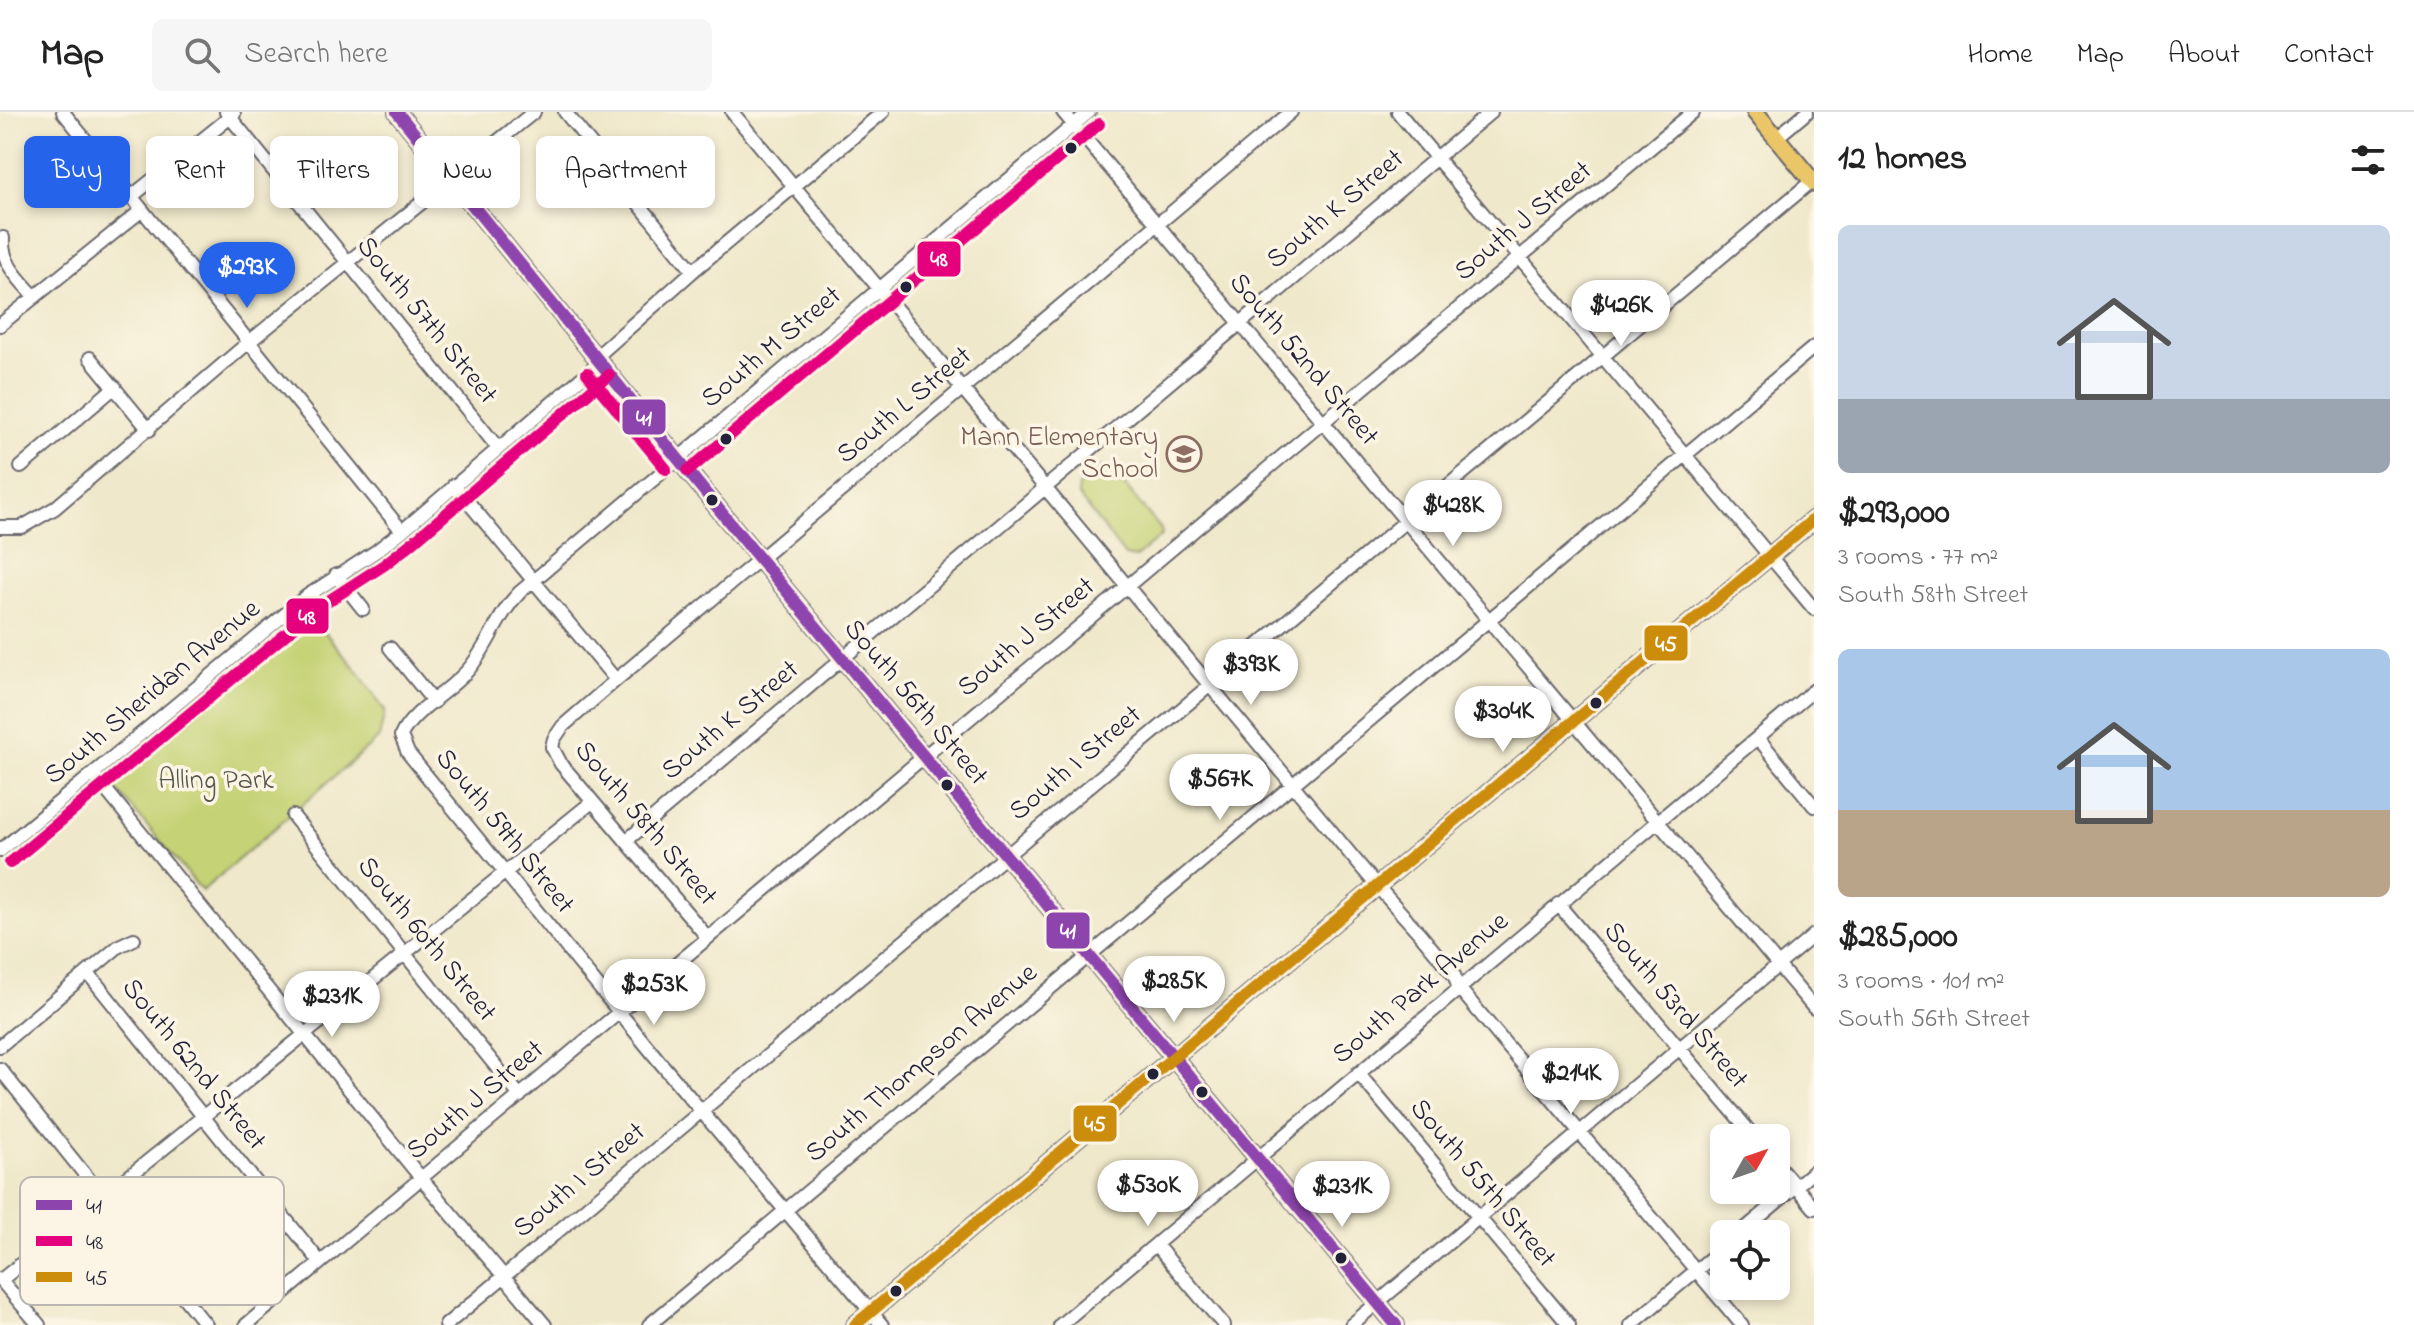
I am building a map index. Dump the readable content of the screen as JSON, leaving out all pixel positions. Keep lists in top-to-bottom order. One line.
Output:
{"streets":{"main road":["South 56th Street"],"street":["South K Street","South J Street","South 57th Street","South M Street","South 52nd Street","South L Street","South Sheridan Avenue","South I Street","South 58th Street","South 59th Street","South 60th Street","South Park Avenue","South 53rd Street","South Thompson Avenue","South 62nd Street","South 55th Street"]},"crossings":[["South K Street","South 52nd Street"],["South K Street","South 56th Street"],["South K Street","South 58th Street"],["South J Street","South 52nd Street"],["South J Street","South 56th Street"],["South J Street","South 58th Street"],["South J Street","South 59th Street"],["South J Street","South 60th Street"],["South J Street","South 62nd Street"],["South 57th Street","South Sheridan Avenue"],["South M Street","South 52nd Street"],["South M Street","South 56th Street"],["South M Street","South 59th Street"],["South 52nd Street","South L Street"],["South 52nd Street","South I Street"],["South 52nd Street","South Park Avenue"],["South 52nd Street","South Thompson Avenue"],["South L Street","South 56th Street"],["South L Street","South 58th Street"],["South Sheridan Avenue","South 56th Street"],["South 56th Street","South I Street"],["South 56th Street","South Park Avenue"],["South 56th Street","South Thompson Avenue"],["South I Street","South 59th Street"],["South 59th Street","South Thompson Avenue"],["South Park Avenue","South 53rd Street"],["South Park Avenue","South 55th Street"]],"parks":["Alling Park"],"places":{"school or university":["Mann Elementary School"]},"lines":["transit line 41","transit line 48","transit line 45"],"legend":["41","48","45"],"north":"top right","page":{"header":"Map","search":"Search here","nav":["Home","Map","About","Contact"],"heading":"12 homes","chip":["Buy","Rent","Filters","New","Apartment"],"list":[{"name":"$293,000","note":"3 rooms · 77 m² · South 58th Street"},{"name":"$285,000","note":"3 rooms · 101 m² · South 56th Street"}],"price":["$293K","$426K","$428K","$393K","$304K","$567K","$285K","$253K","$231K","$214K","$530K","$231K"]}}
